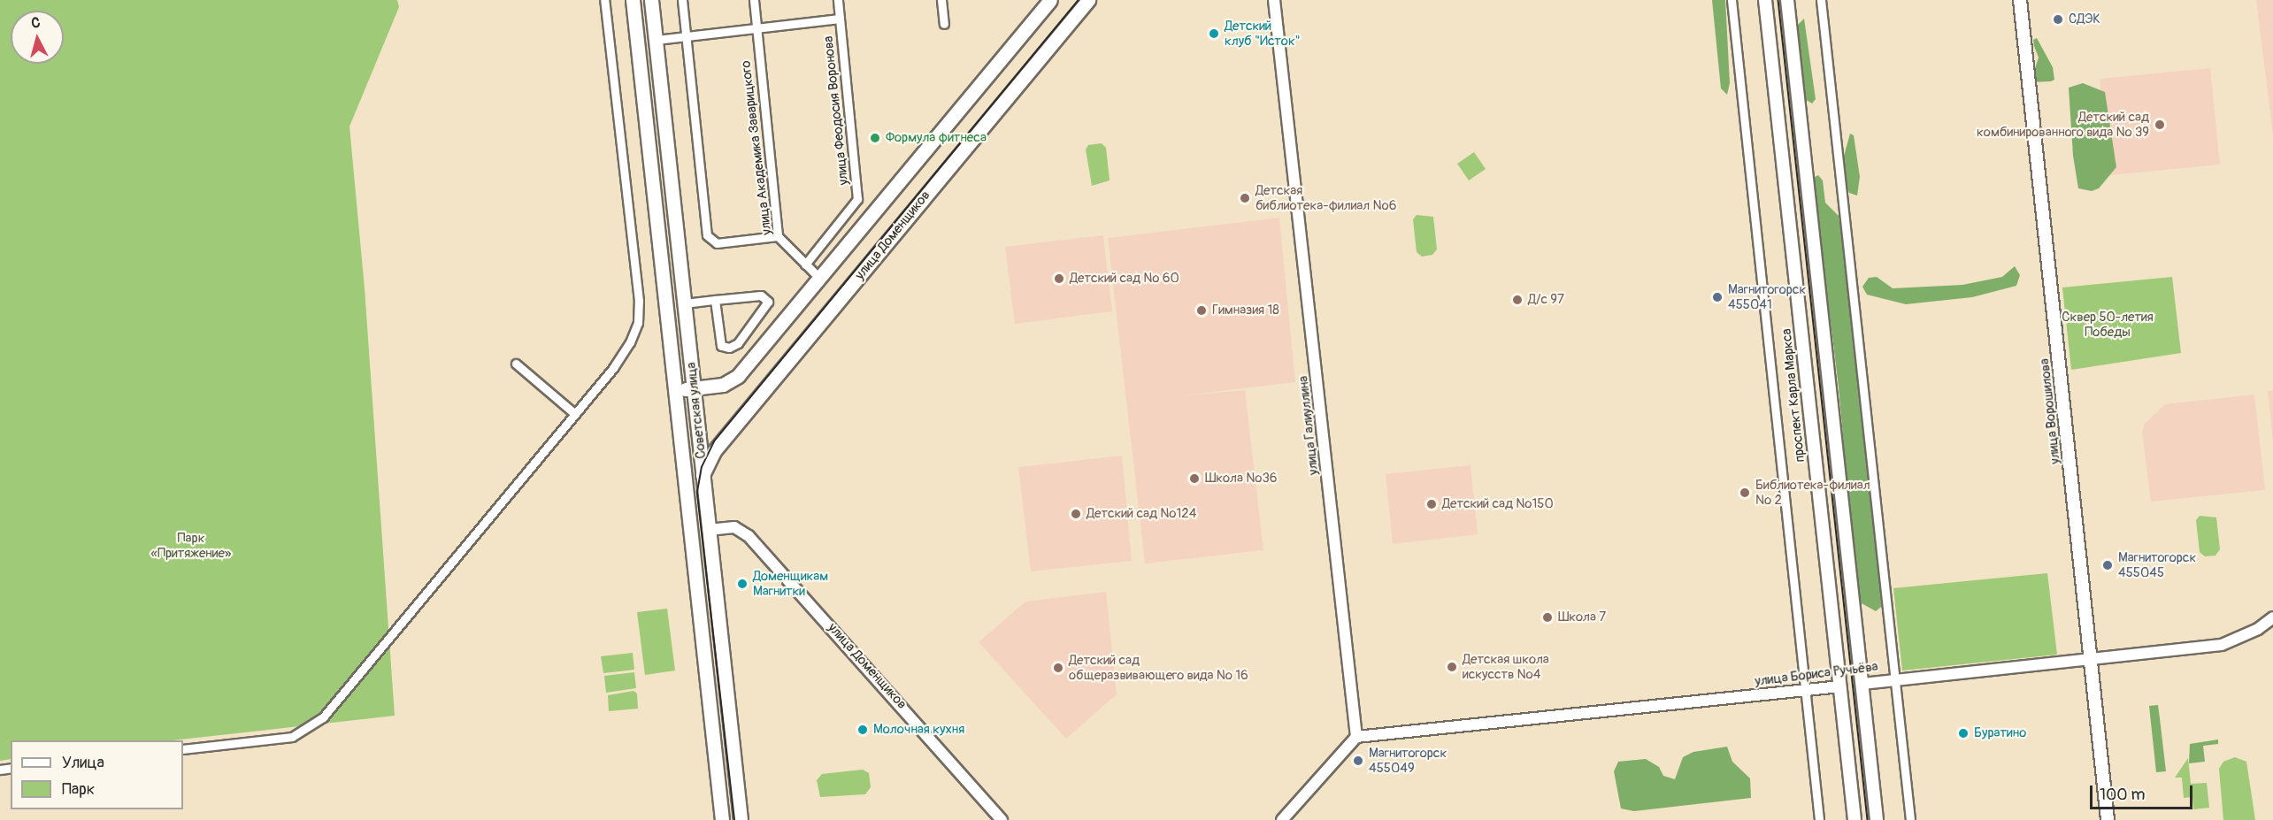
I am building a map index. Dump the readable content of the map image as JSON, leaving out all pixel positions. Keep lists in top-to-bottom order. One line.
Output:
{"streets":{"main road":["улица Доменщиков","проспект Карла Маркса","Советская улица","улица Ворошилова","улица Бориса Ручьёва"],"street":["улица Феодосия Воронова","улица Академика Заварицкого","улица Галиуллина"]},"crossings":[["улица Феодосия Воронова","улица Академика Заварицкого"],["улица Доменщиков","Советская улица"],["проспект Карла Маркса","улица Бориса Ручьёва"],["улица Ворошилова","улица Бориса Ручьёва"],["улица Галиуллина","улица Бориса Ручьёва"]],"parks":["Сквер 50-летия Победы","Парк «Притяжение»"],"places":["СДЭК","Детский клуб \"Исток\"","Детский сад комбинированного вида № 39","Формула фитнеса","Детская библиотека-филиал №6","Детский сад № 60","Магнитогорск 455041","Д/с 97","Гимназия 18","Школа №36","Библиотека-филиал № 2","Детский сад №150","Детский сад №124","Магнитогорск 455045","Доменщикам Магнитки","Школа 7","Детская школа искусств №4","Детский сад общеразвивающего вида № 16","Молочная кухня","Буратино","Магнитогорск 455049"],"legend":["Улица","Парк"],"scale_bar":"100 m","north":"top"}
